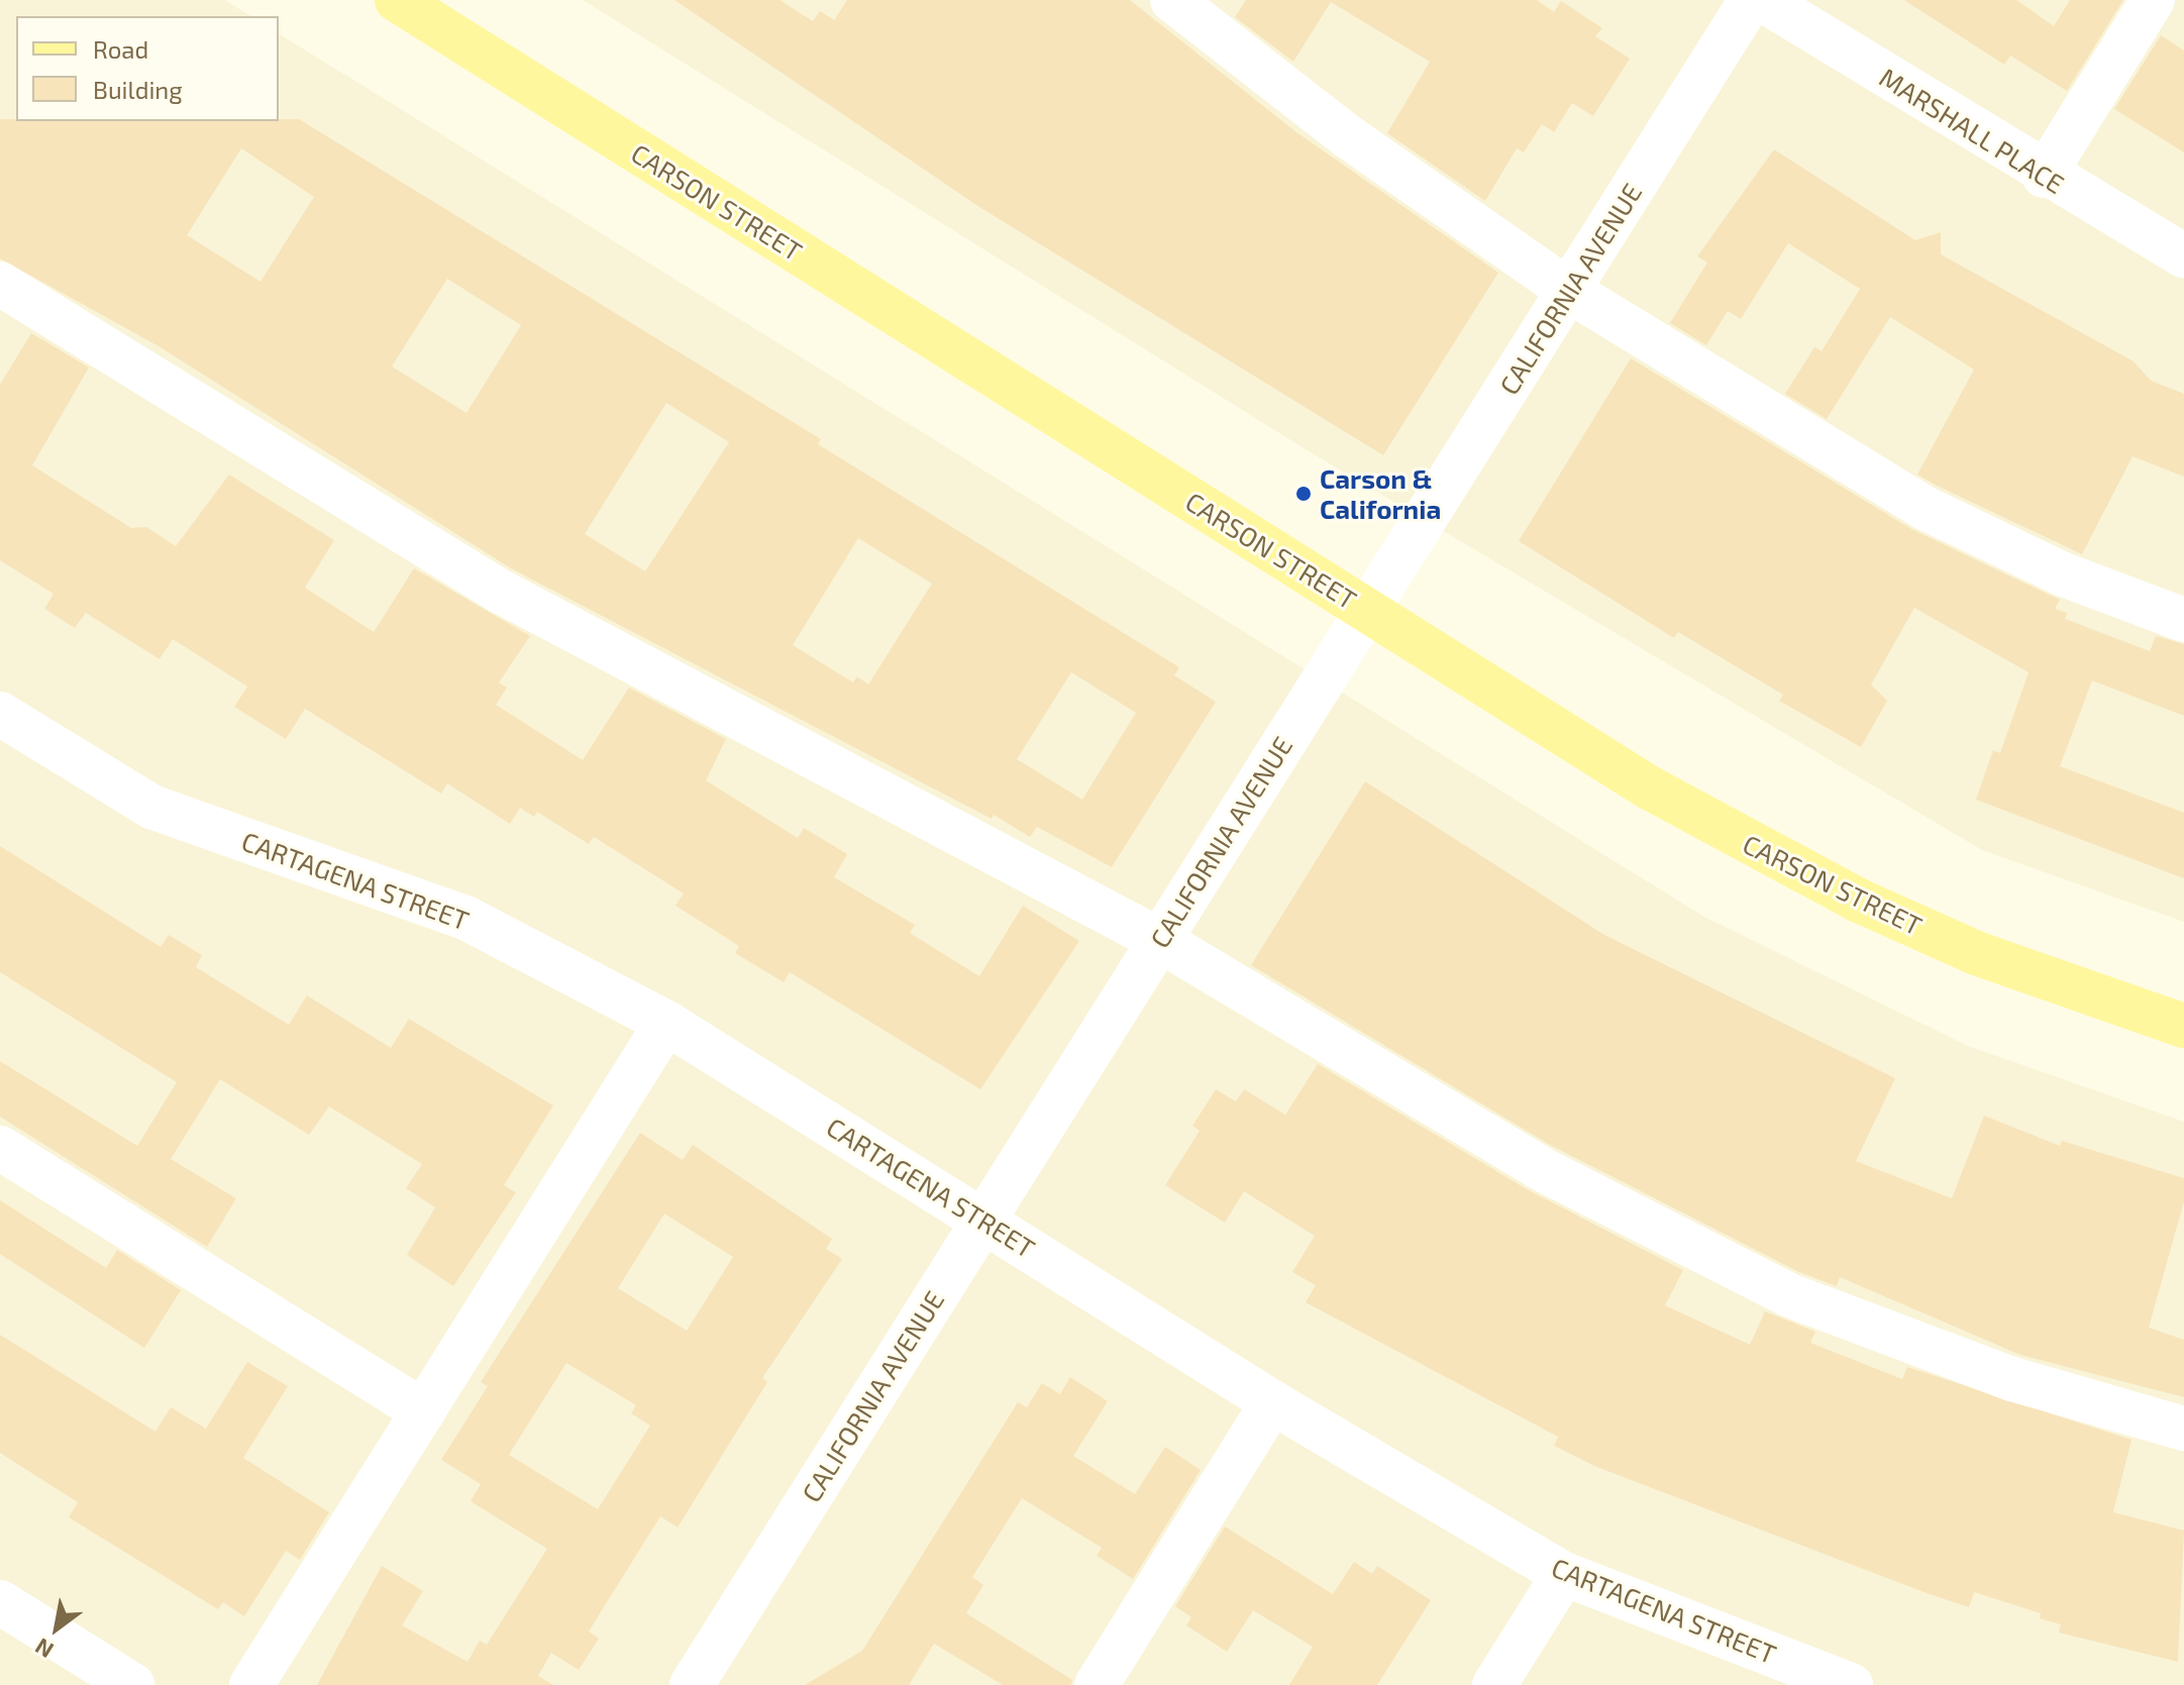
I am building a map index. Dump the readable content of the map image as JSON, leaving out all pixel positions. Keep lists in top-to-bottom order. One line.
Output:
{"streets":{"main road":["CARSON STREET"],"street":["MARSHALL PLACE","CALIFORNIA AVENUE","CARTAGENA STREET"]},"crossings":[["CARSON STREET","CALIFORNIA AVENUE"],["CALIFORNIA AVENUE","CARTAGENA STREET"]],"places":["Carson & California"],"legend":["Road","Building"],"north":"bottom left"}
